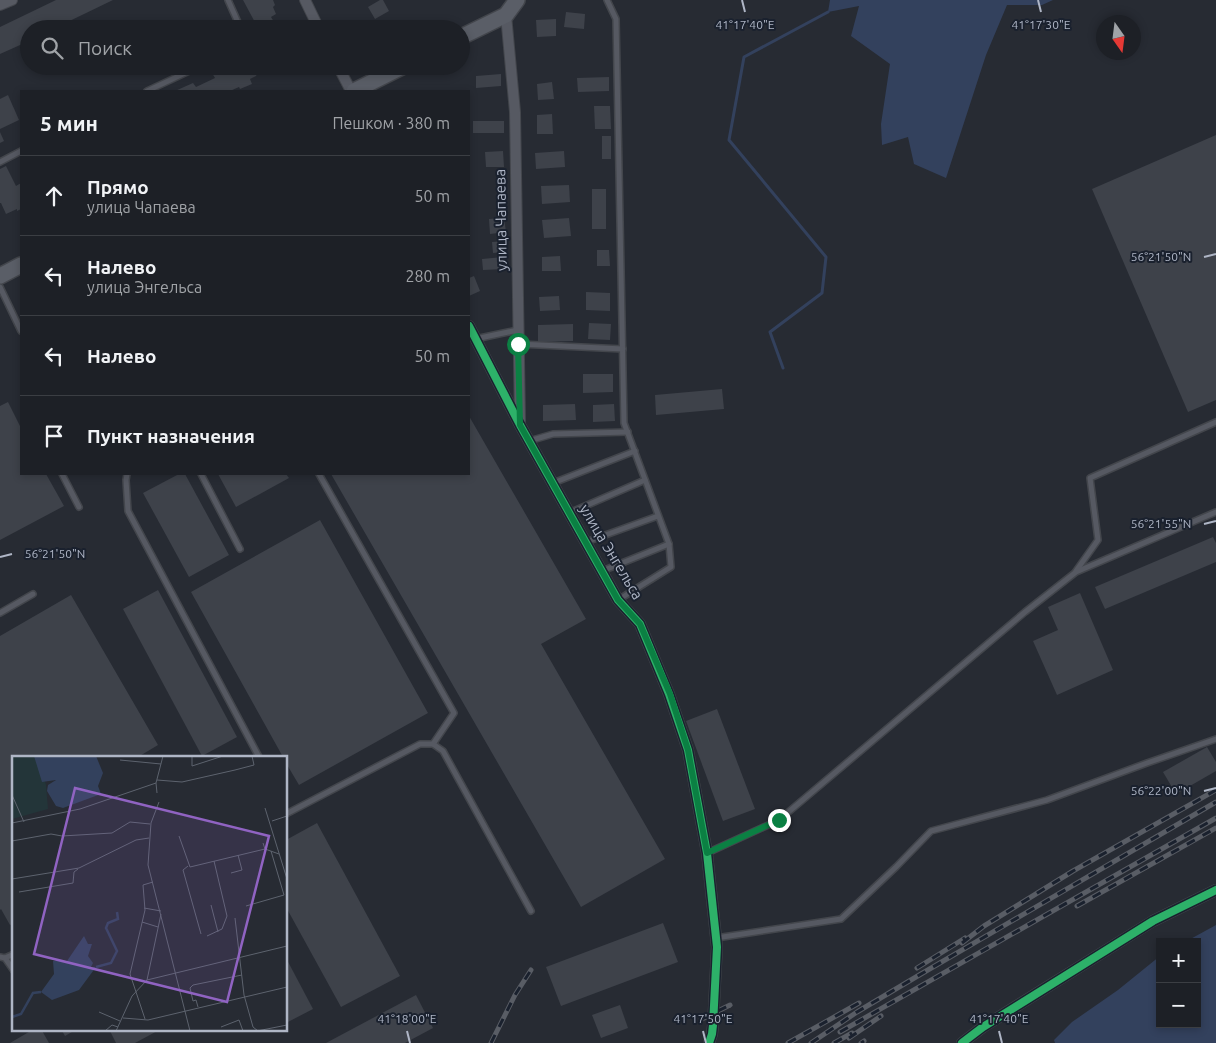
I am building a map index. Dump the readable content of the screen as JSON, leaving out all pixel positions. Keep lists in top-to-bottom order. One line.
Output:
{"streets":{"street":["улица Чапаева","улица Энгельса"]},"crossings":[["улица Чапаева","улица Энгельса"]],"north":"bottom","page":{"search":"Поиск","heading":["5 мин","Пешком · 380 m"],"list":[["Прямо","улица Чапаева","50 m"],["Налево","улица Энгельса","280 m"],["Налево","50 m"],"Пункт назначения"],"map_buttons":["+","−"]},"coordinates":["41°17'40\"E","41°17'30\"E","56°21'50\"N","56°21'55\"N","56°22'00\"N","41°18'00\"E","41°17'50\"E"]}
